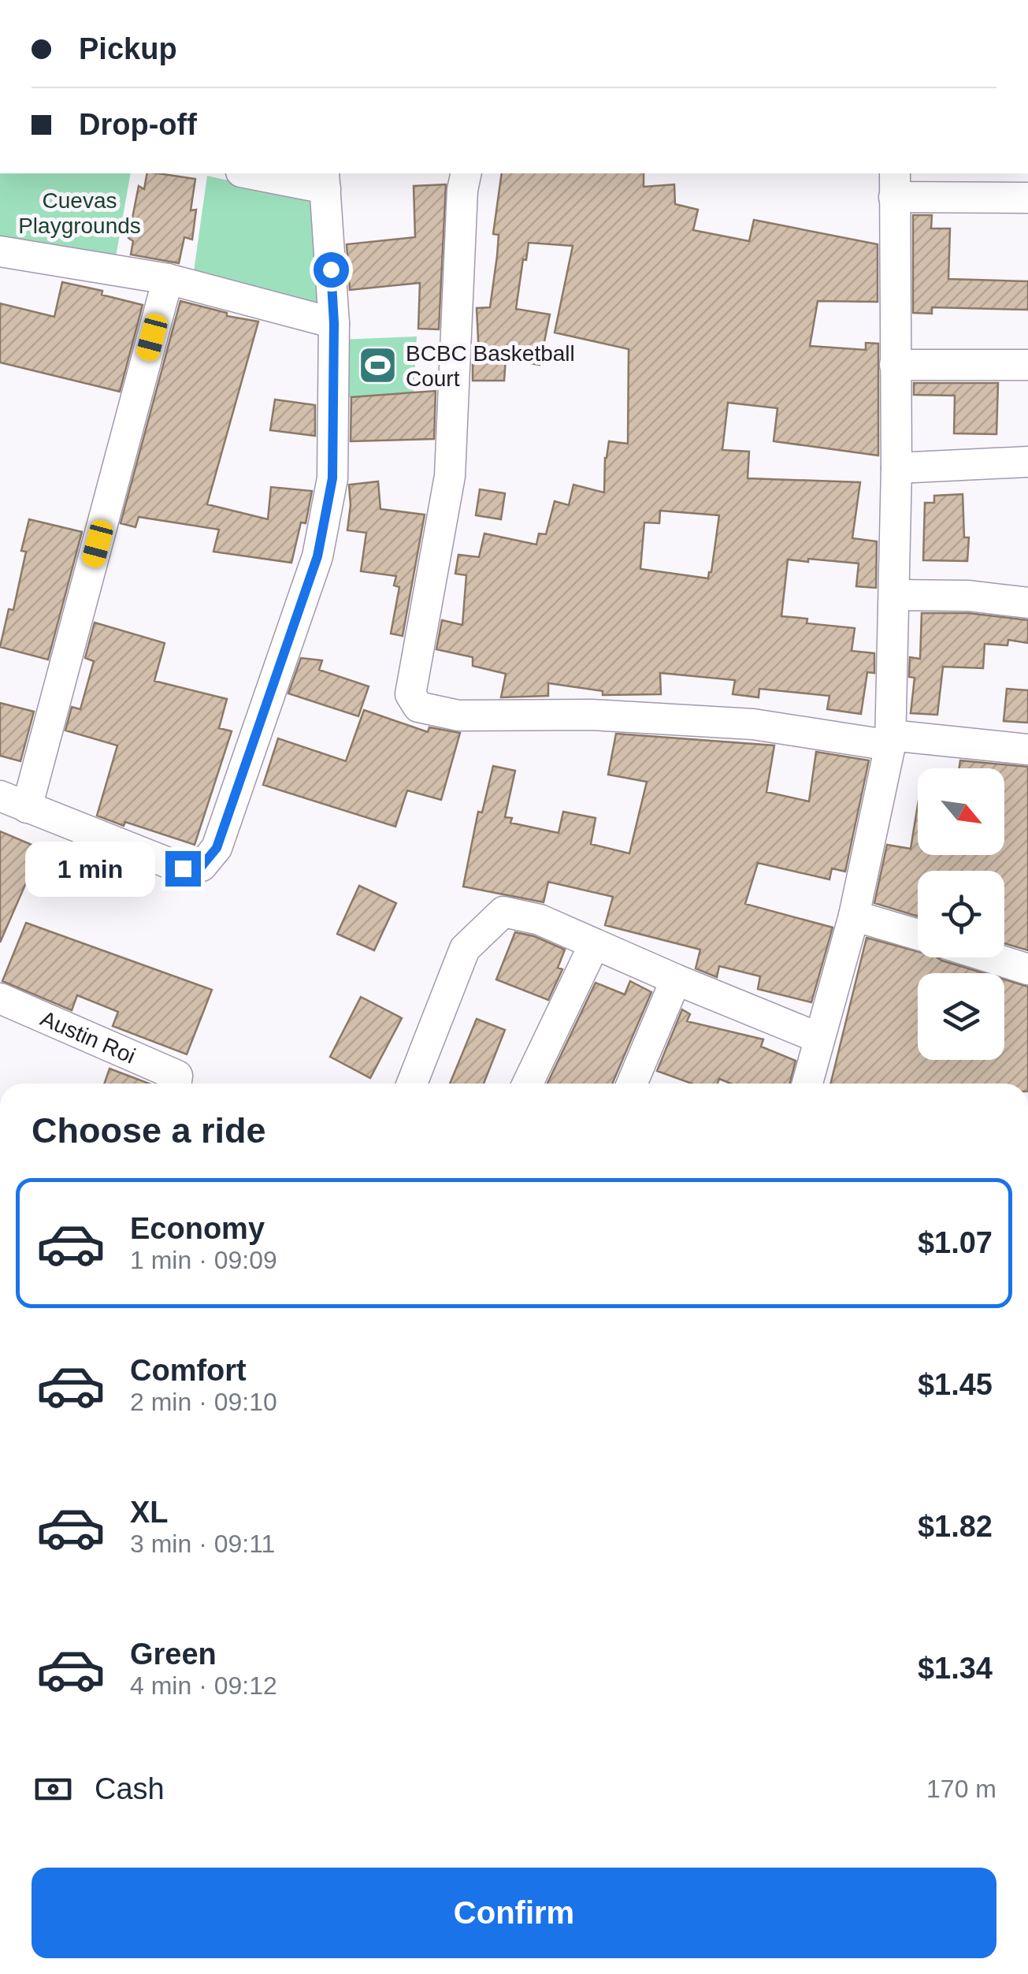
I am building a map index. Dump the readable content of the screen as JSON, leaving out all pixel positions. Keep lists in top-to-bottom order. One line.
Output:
{"streets":{"street":["Austin Roi"]},"parks":["Cuevas Playgrounds"],"places":{"sports":["BCBC Basketball Court"]},"north":"bottom right","page":{"banner":["Pickup","Drop-off"],"bubble":"1 min","heading":"Choose a ride","list":[{"name":"Economy","note":"1 min · 09:09","value":"$1.07"},{"name":"Comfort","note":"2 min · 09:10","value":"$1.45"},{"name":"XL","note":"3 min · 09:11","value":"$1.82"},{"name":"Green","note":"4 min · 09:12","value":"$1.34"}],"pay":["Cash","170 m"],"buttons":"Confirm"}}
